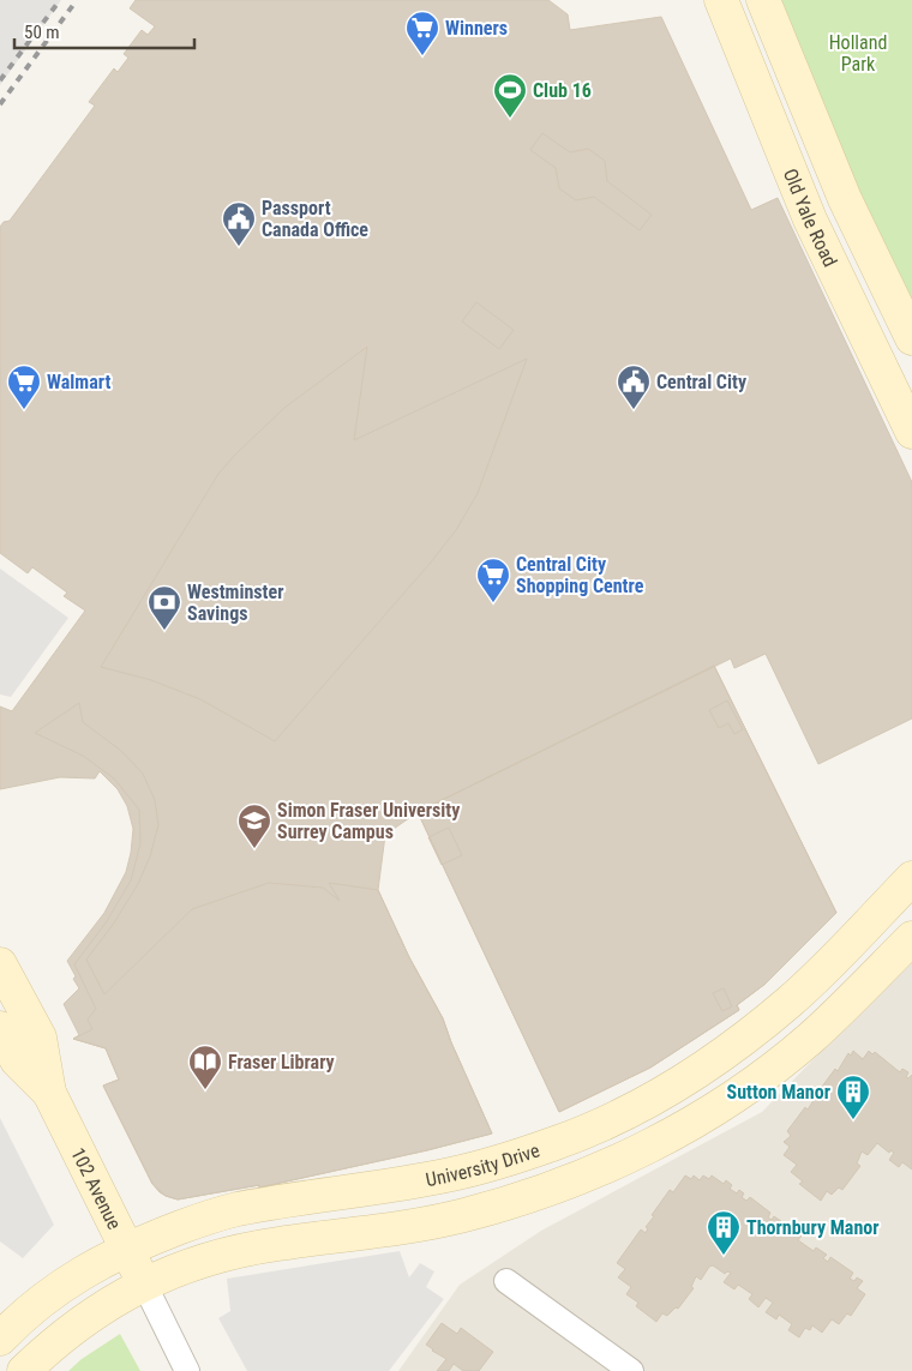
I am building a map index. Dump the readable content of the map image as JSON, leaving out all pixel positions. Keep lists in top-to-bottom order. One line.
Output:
{"streets":{"main road":["Old Yale Road","University Drive","102 Avenue"]},"crossings":[["University Drive","102 Avenue"]],"parks":["Holland Park"],"places":{"supermarket":["Winners","Walmart","Central City Shopping Centre"],"sports":["Club 16"],"public building":["Passport Canada Office","Central City"],"bank":["Westminster Savings"],"school or university":["Simon Fraser University Surrey Campus"],"library":["Fraser Library"],"building":["Sutton Manor","Thornbury Manor"]},"scale_bar":"50 m"}
